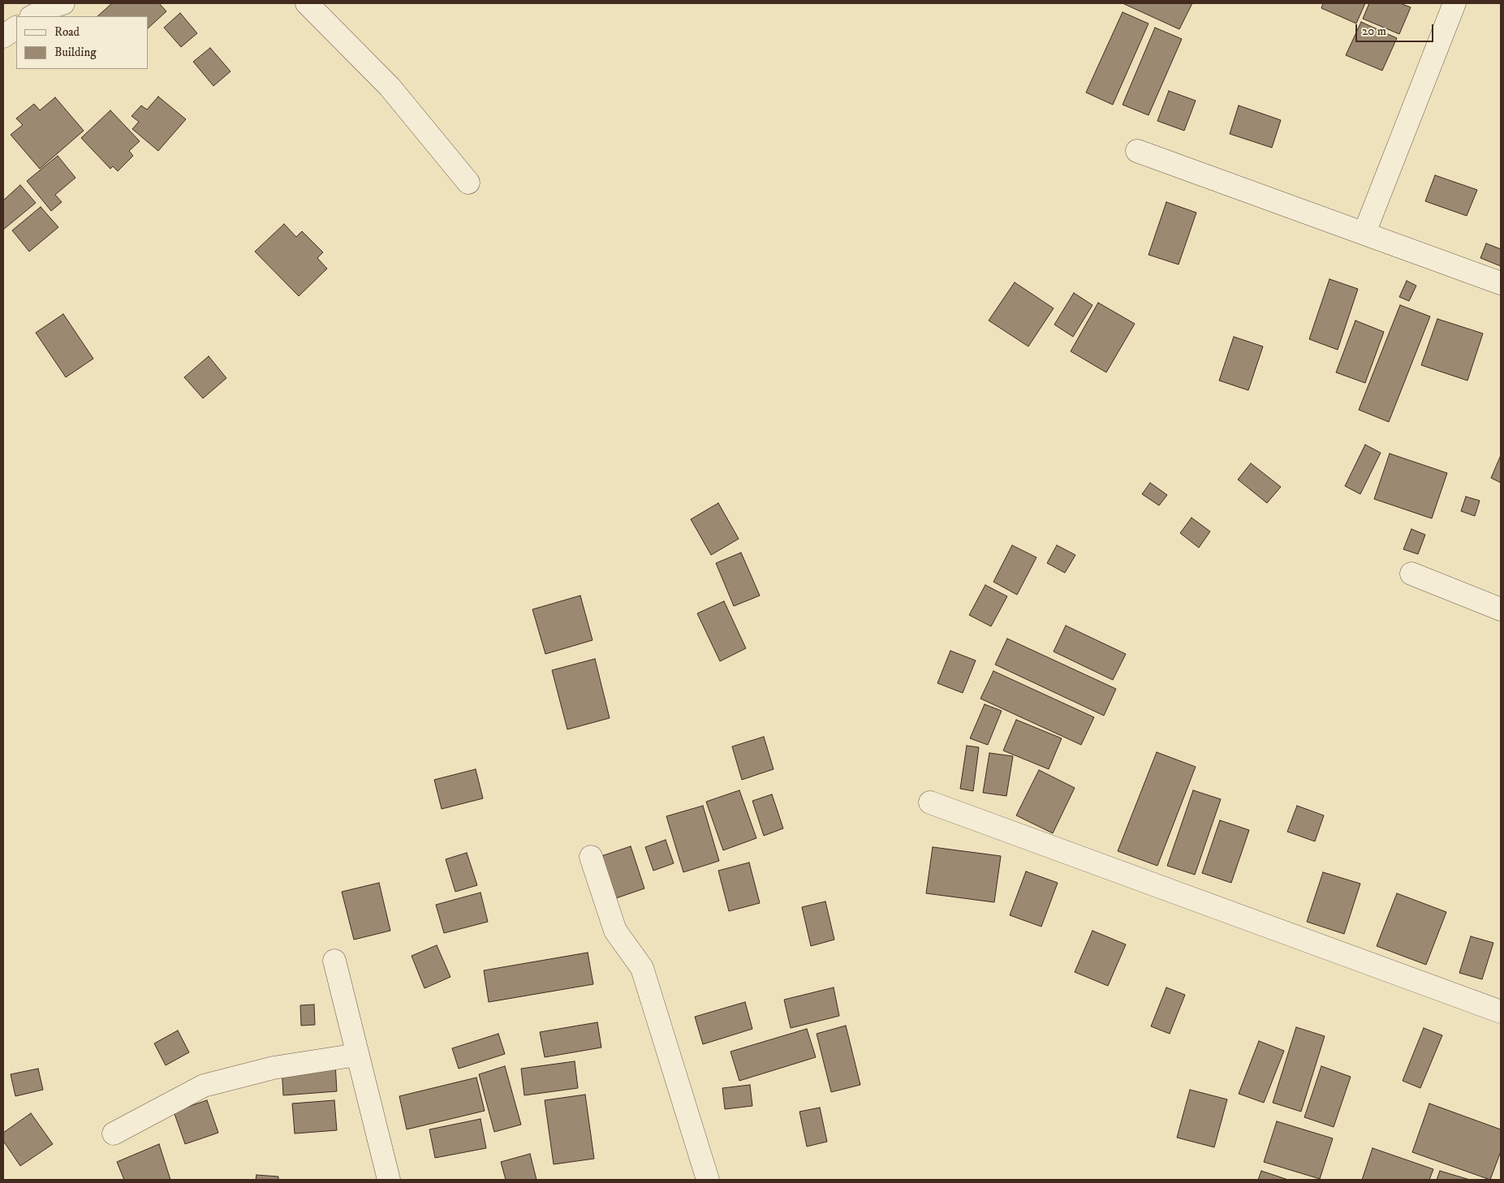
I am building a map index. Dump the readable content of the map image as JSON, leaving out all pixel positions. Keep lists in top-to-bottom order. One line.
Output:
{"legend":["Road","Building"],"scale_bar":"20 m"}
